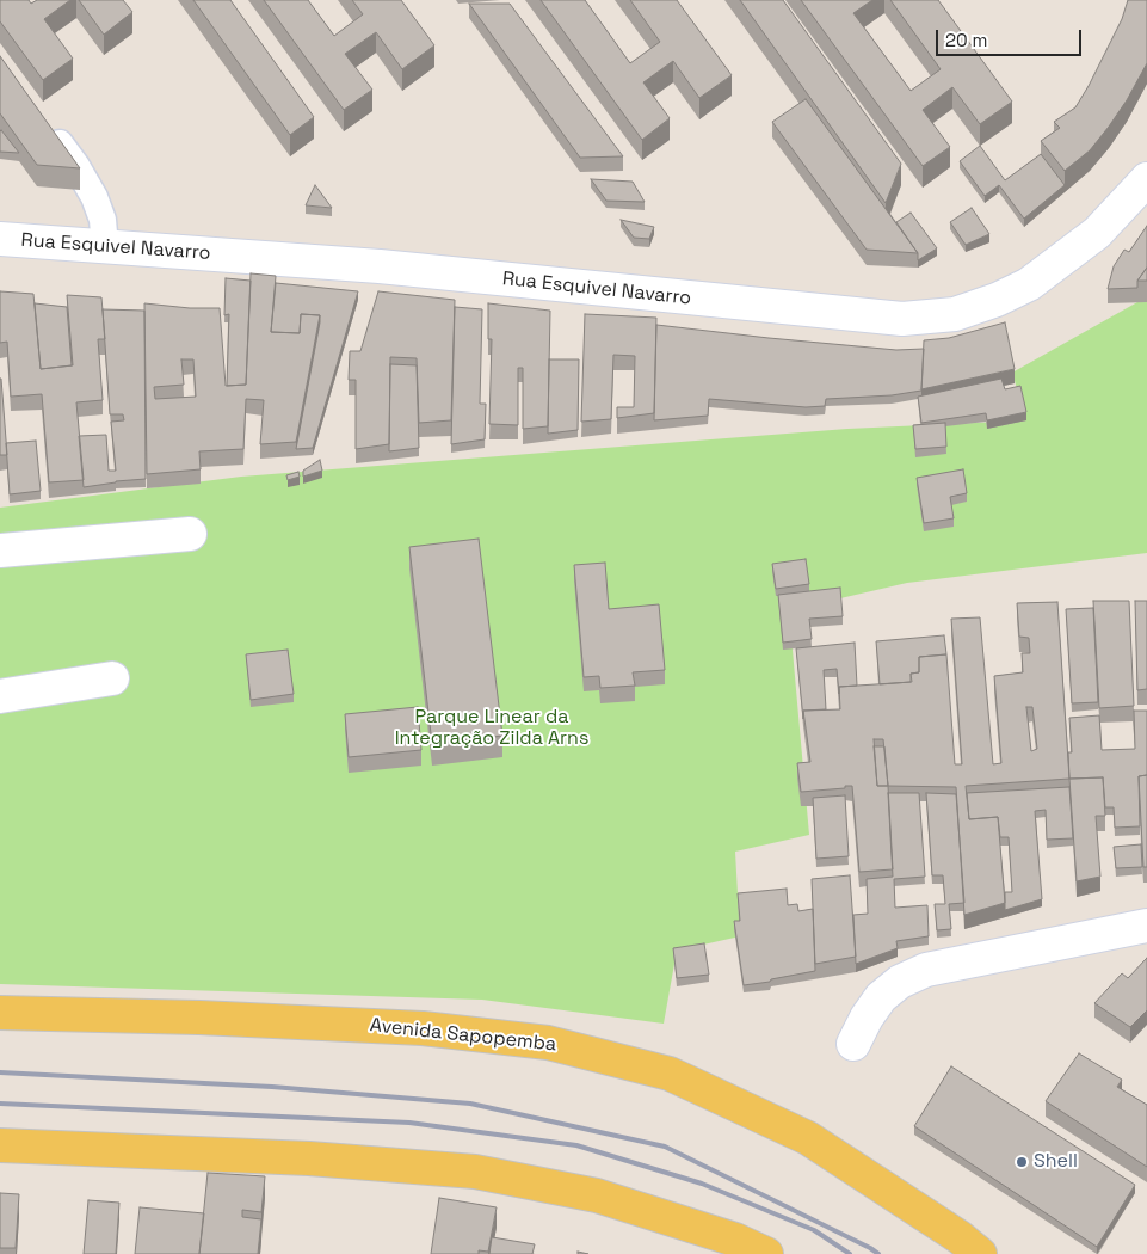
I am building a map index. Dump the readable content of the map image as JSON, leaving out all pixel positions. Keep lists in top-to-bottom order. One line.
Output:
{"streets":{"main road":["Avenida Sapopemba"],"street":["Rua Esquivel Navarro"]},"parks":["Parque Linear da Integração Zilda Arns"],"places":["Shell"],"scale_bar":"20 m"}
